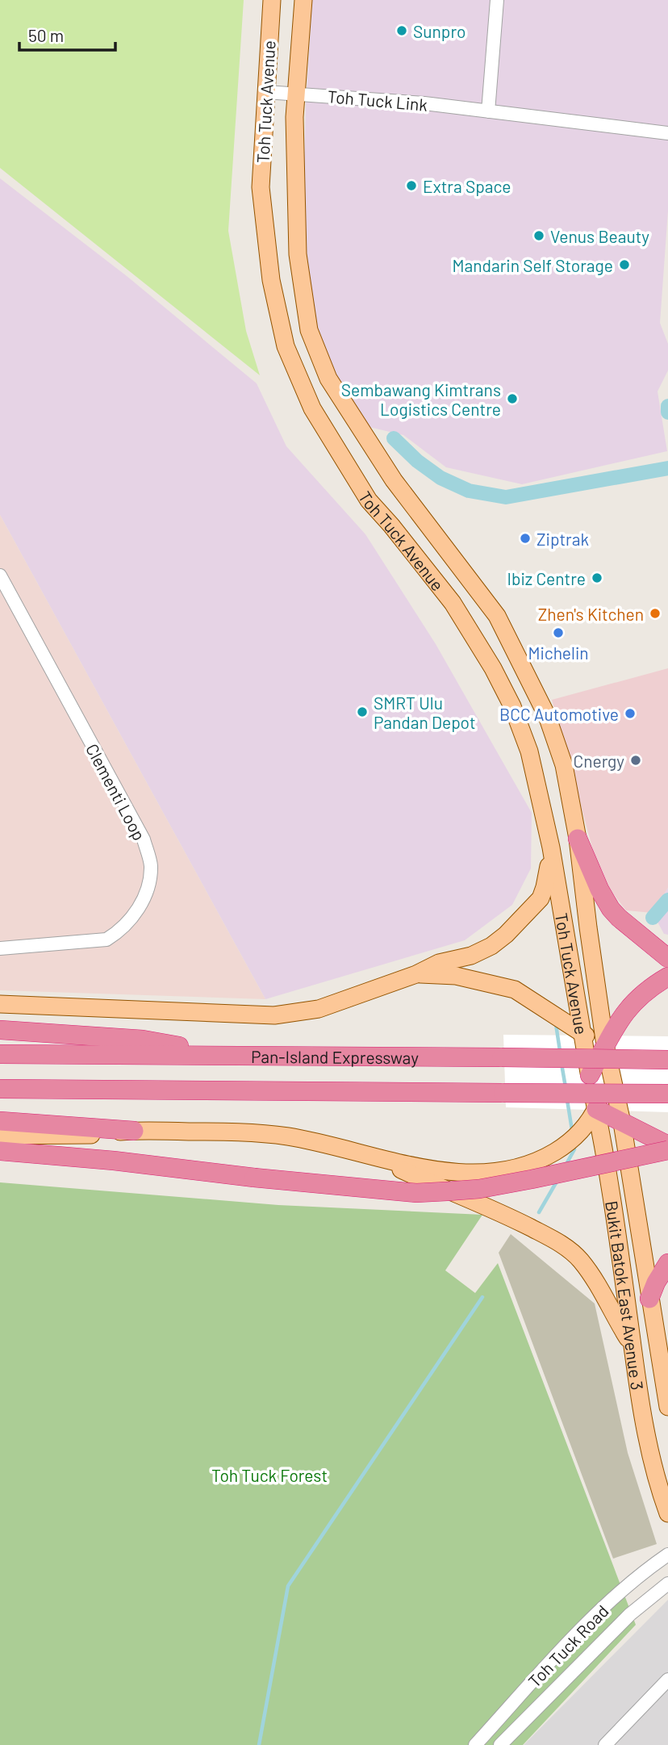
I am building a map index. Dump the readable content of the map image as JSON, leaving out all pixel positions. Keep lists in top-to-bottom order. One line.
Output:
{"streets":{"highway":["Pan-Island Expressway"],"main road":["Toh Tuck Avenue","Bukit Batok East Avenue 3"],"street":["Toh Tuck Link","Clementi Loop","Toh Tuck Road"]},"crossings":[["Toh Tuck Link","Toh Tuck Avenue"],["Toh Tuck Avenue","Bukit Batok East Avenue 3"]],"parks":["Toh Tuck Forest"],"places":["Sunpro","Extra Space","Venus Beauty","Mandarin Self Storage","Sembawang Kimtrans Logistics Centre","Ziptrak","Ibiz Centre","Zhen's Kitchen","Michelin","SMRT Ulu Pandan Depot","BCC Automotive","Cnergy"],"scale_bar":"50 m"}
